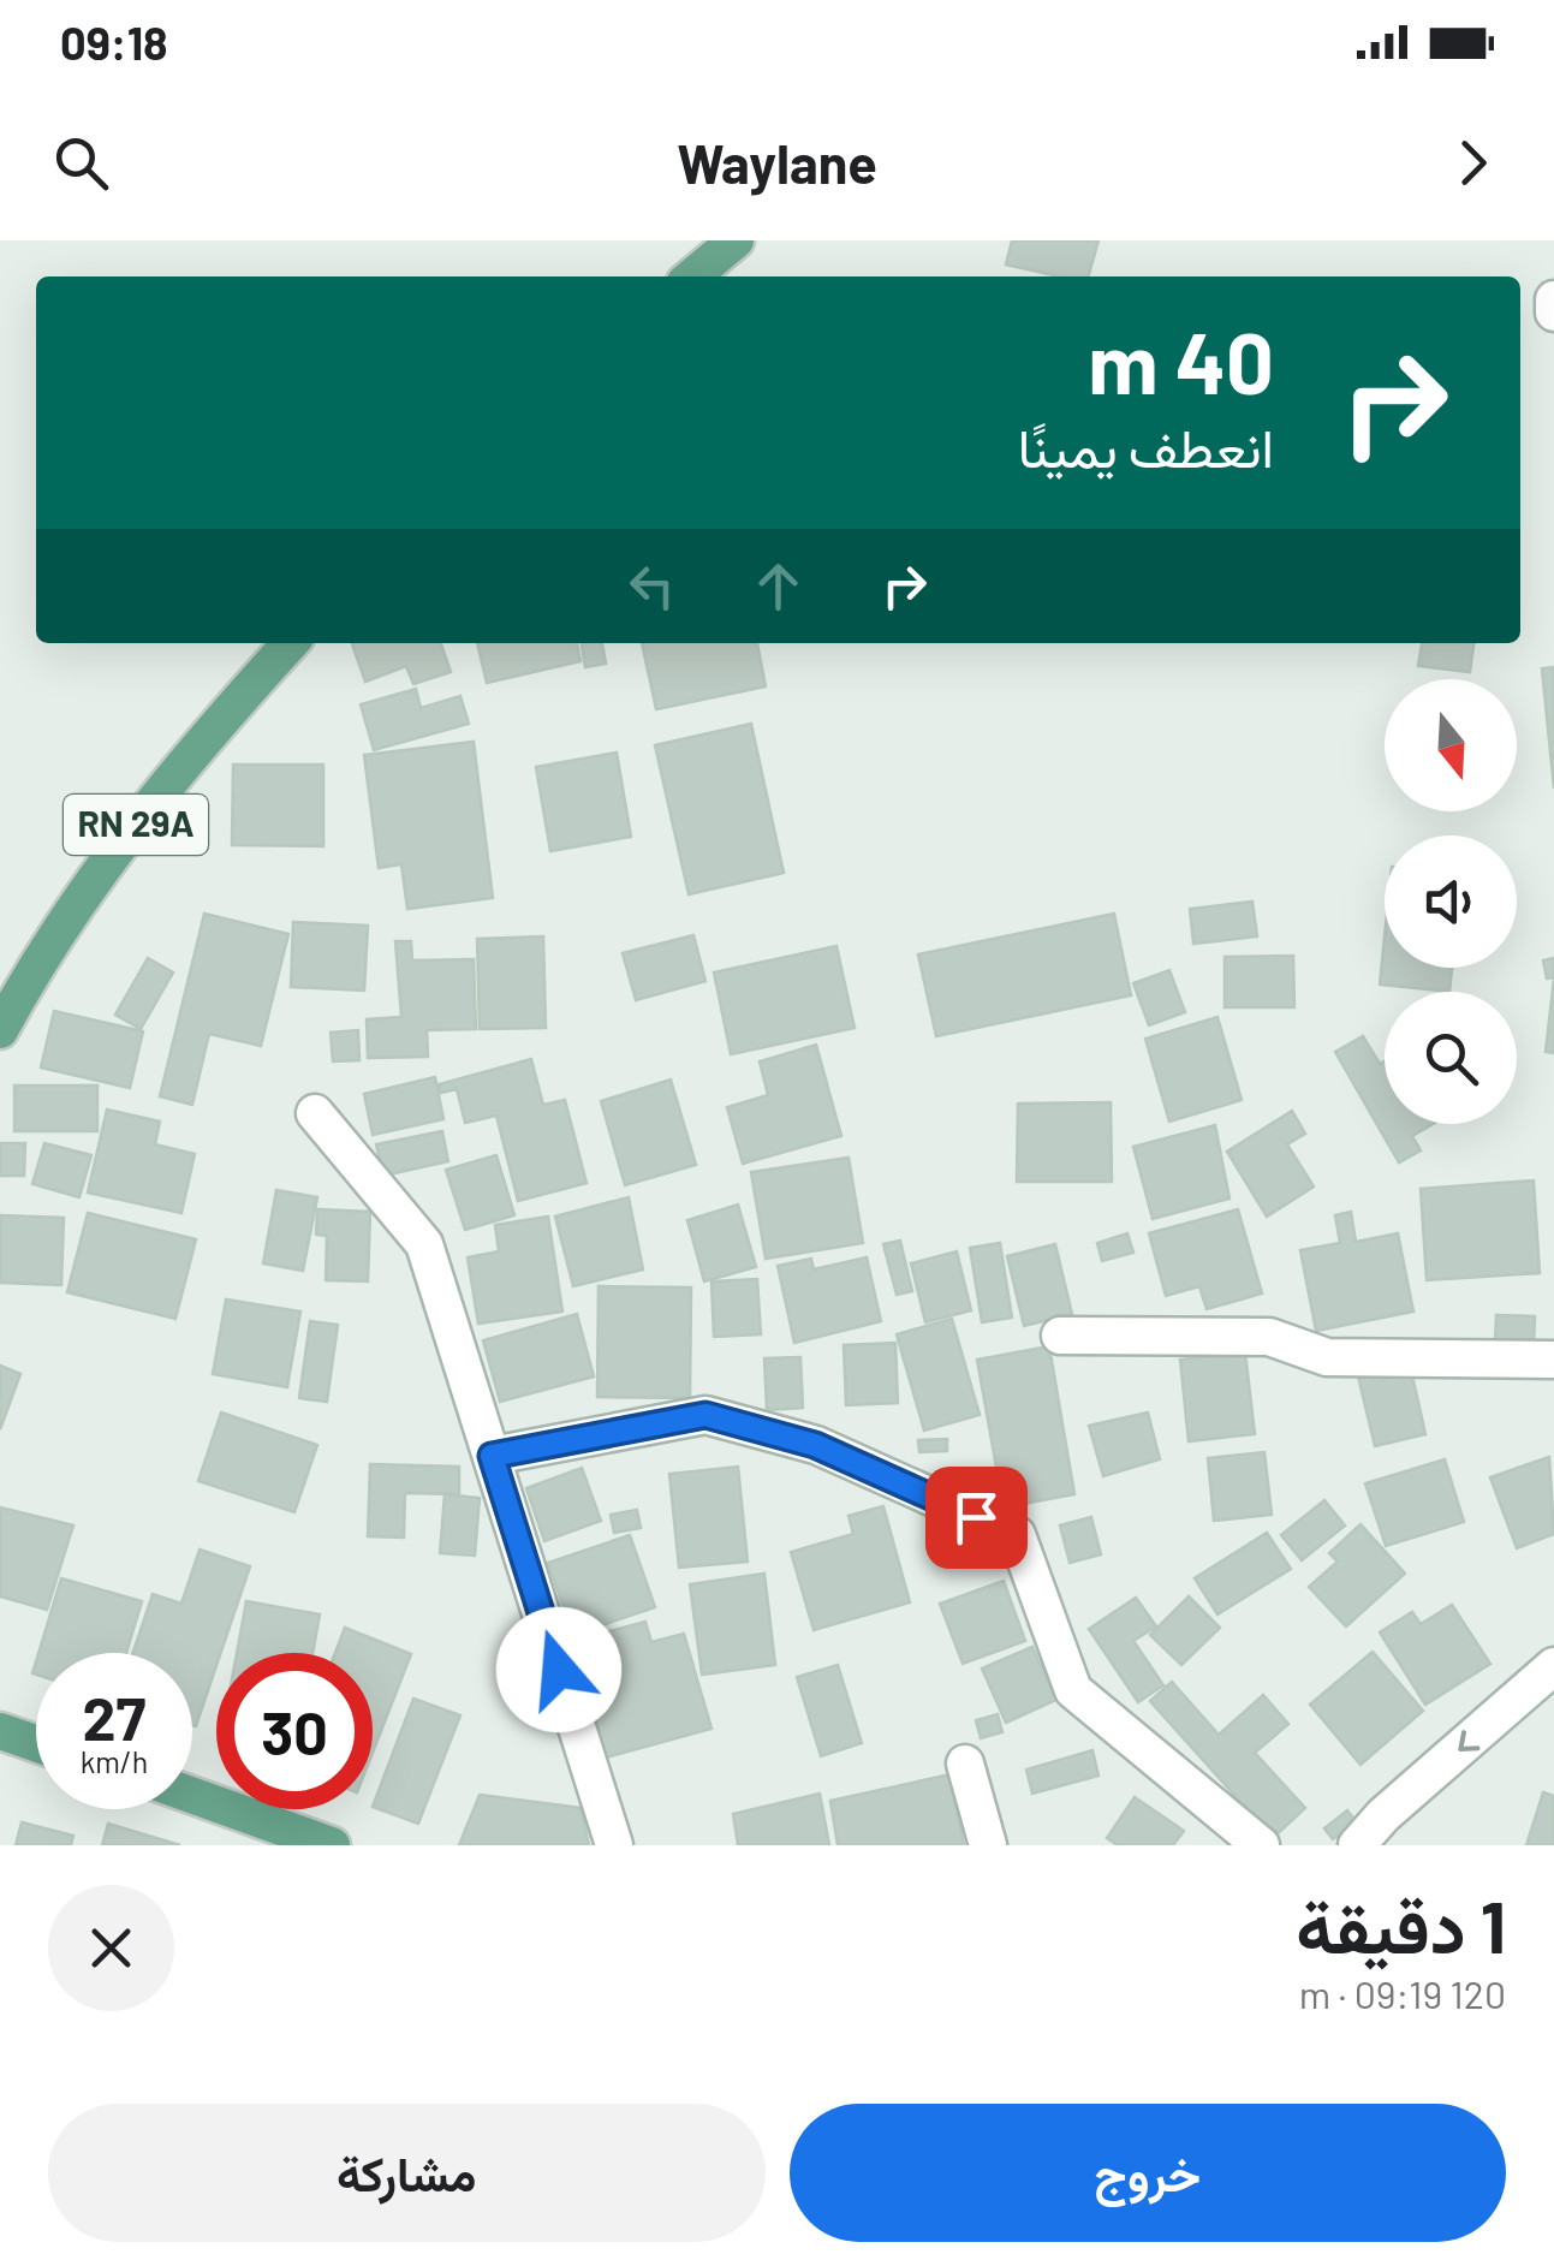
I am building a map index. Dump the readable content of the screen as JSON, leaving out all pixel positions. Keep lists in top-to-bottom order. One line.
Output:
{"streets":{"main road":["RN 29A"]},"north":"bottom","page":{"status":"09:18","header":"Waylane","turn":["40 m","انعطف يمينًا"],"speed":"27 km/h","limit":"30","heading":["1 دقيقة","120 m · 09:19"],"buttons":["خروج","مشاركة"]}}
